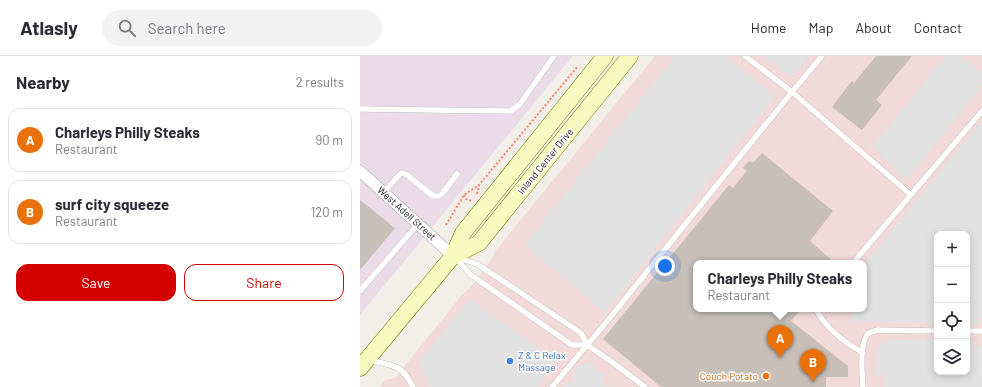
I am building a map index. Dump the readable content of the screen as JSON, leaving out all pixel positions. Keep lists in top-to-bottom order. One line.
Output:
{"streets":{"main road":["Inland Center Drive"],"street":["West Adell Street"]},"crossings":[["Inland Center Drive","West Adell Street"]],"places":["Z & C Relax Massage","Couch Potato"],"page":{"header":"Atlasly","search":"Search here","nav":["Home","Map","About","Contact"],"heading":["Nearby","2 results"],"list":[{"mark":"A","name":"Charleys Philly Steaks","note":"Restaurant","value":"90 m"},{"mark":"B","name":"surf city squeeze","note":"Restaurant","value":"120 m"}],"map_buttons":["+","−"],"buttons":["Save","Share"],"popup":["Charleys Philly Steaks","Restaurant"],"pins":["A","B"]}}
